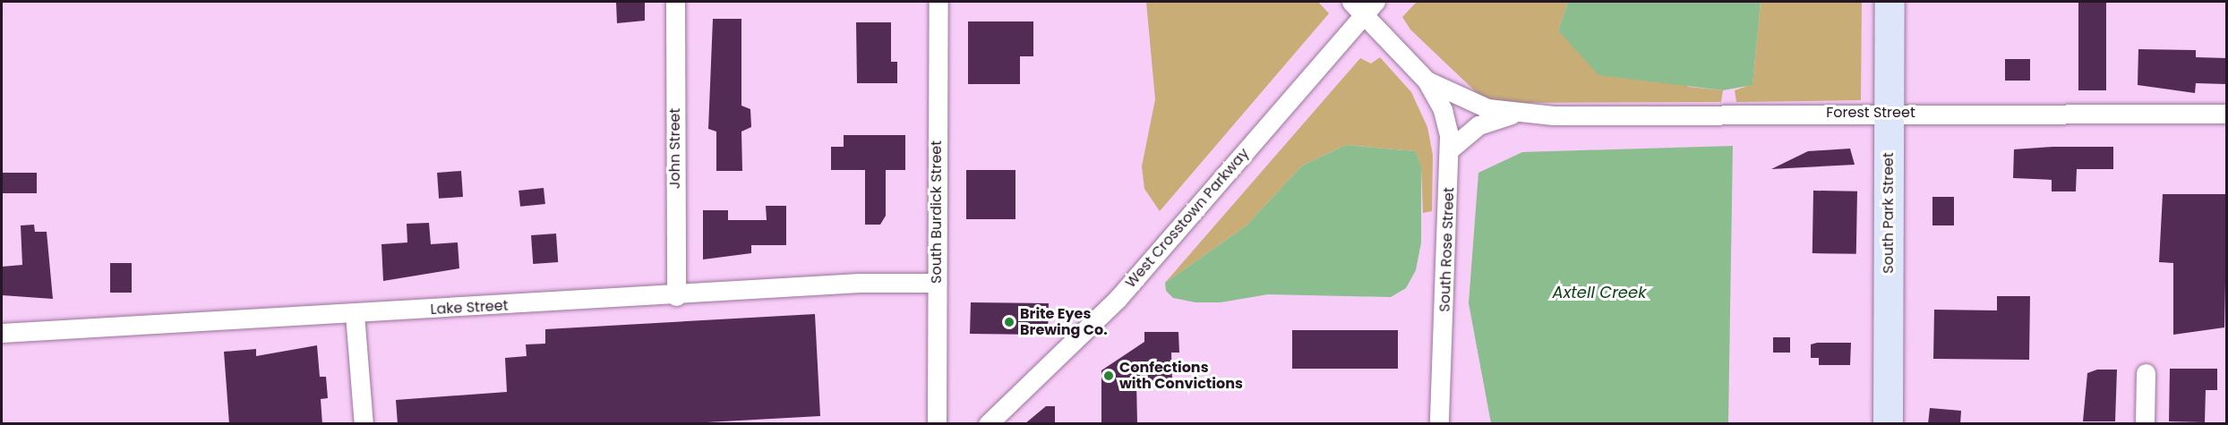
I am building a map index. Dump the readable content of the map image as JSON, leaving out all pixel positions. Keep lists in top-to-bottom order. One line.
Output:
{"streets":{"main road":["South Park Street"],"street":["Forest Street","John Street","South Burdick Street","West Crosstown Parkway","South Rose Street","Lake Street"]},"crossings":[["Forest Street","South Park Street"],["Forest Street","South Rose Street"],["John Street","Lake Street"],["South Burdick Street","Lake Street"]],"water":["Axtell Creek"],"places":["Brite Eyes Brewing Co.","Confections with Convictions"]}
